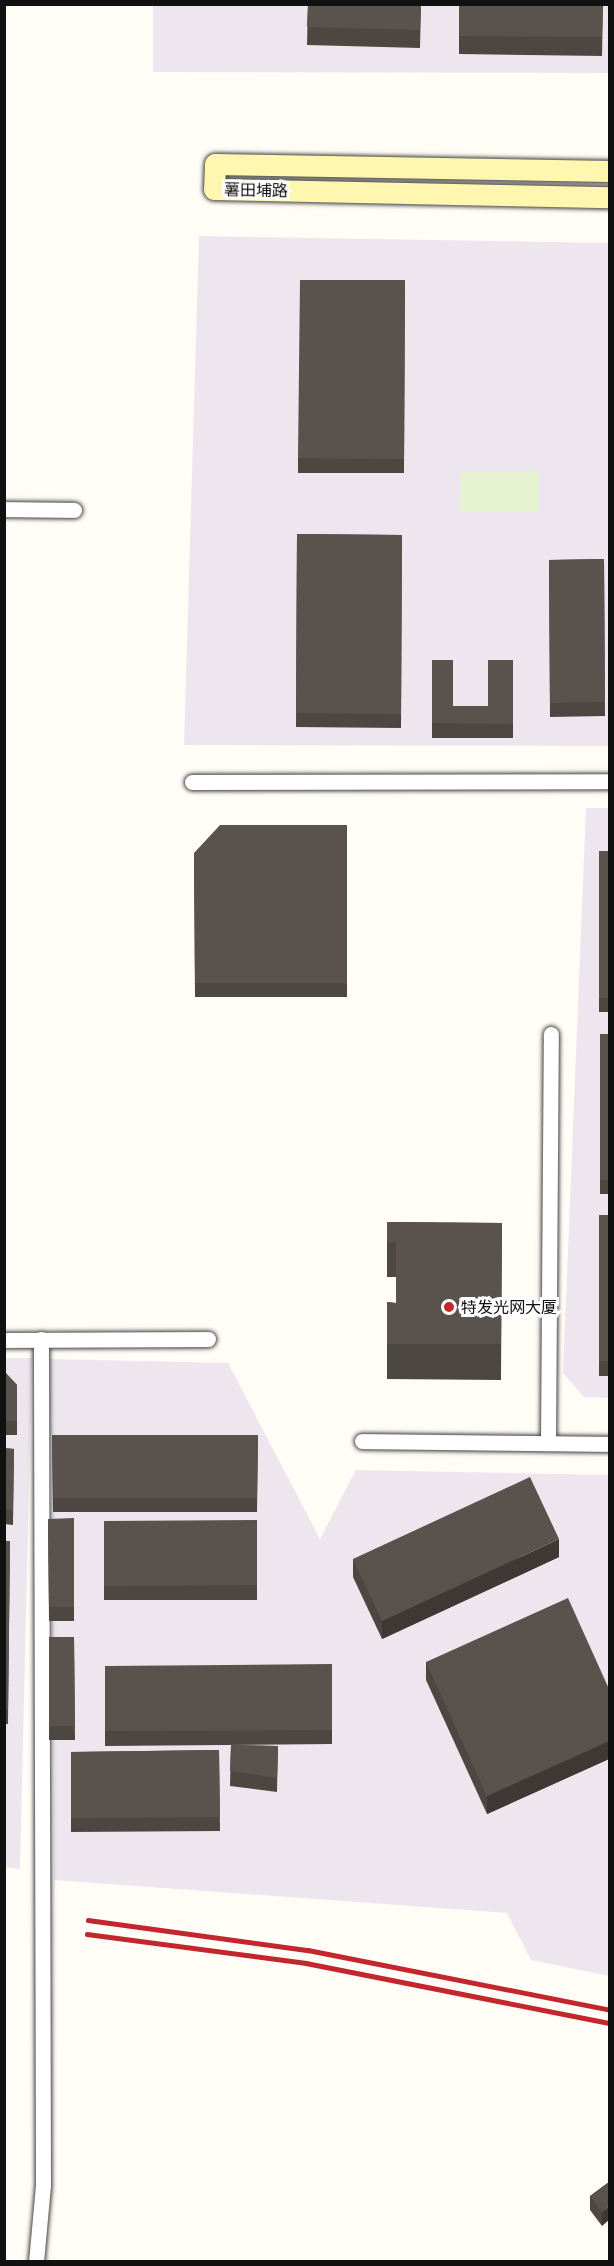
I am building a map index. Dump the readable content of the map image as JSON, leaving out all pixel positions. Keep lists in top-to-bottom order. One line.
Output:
{"streets":{"street":["薯田埔路"]},"places":["特发光网大厦"]}
